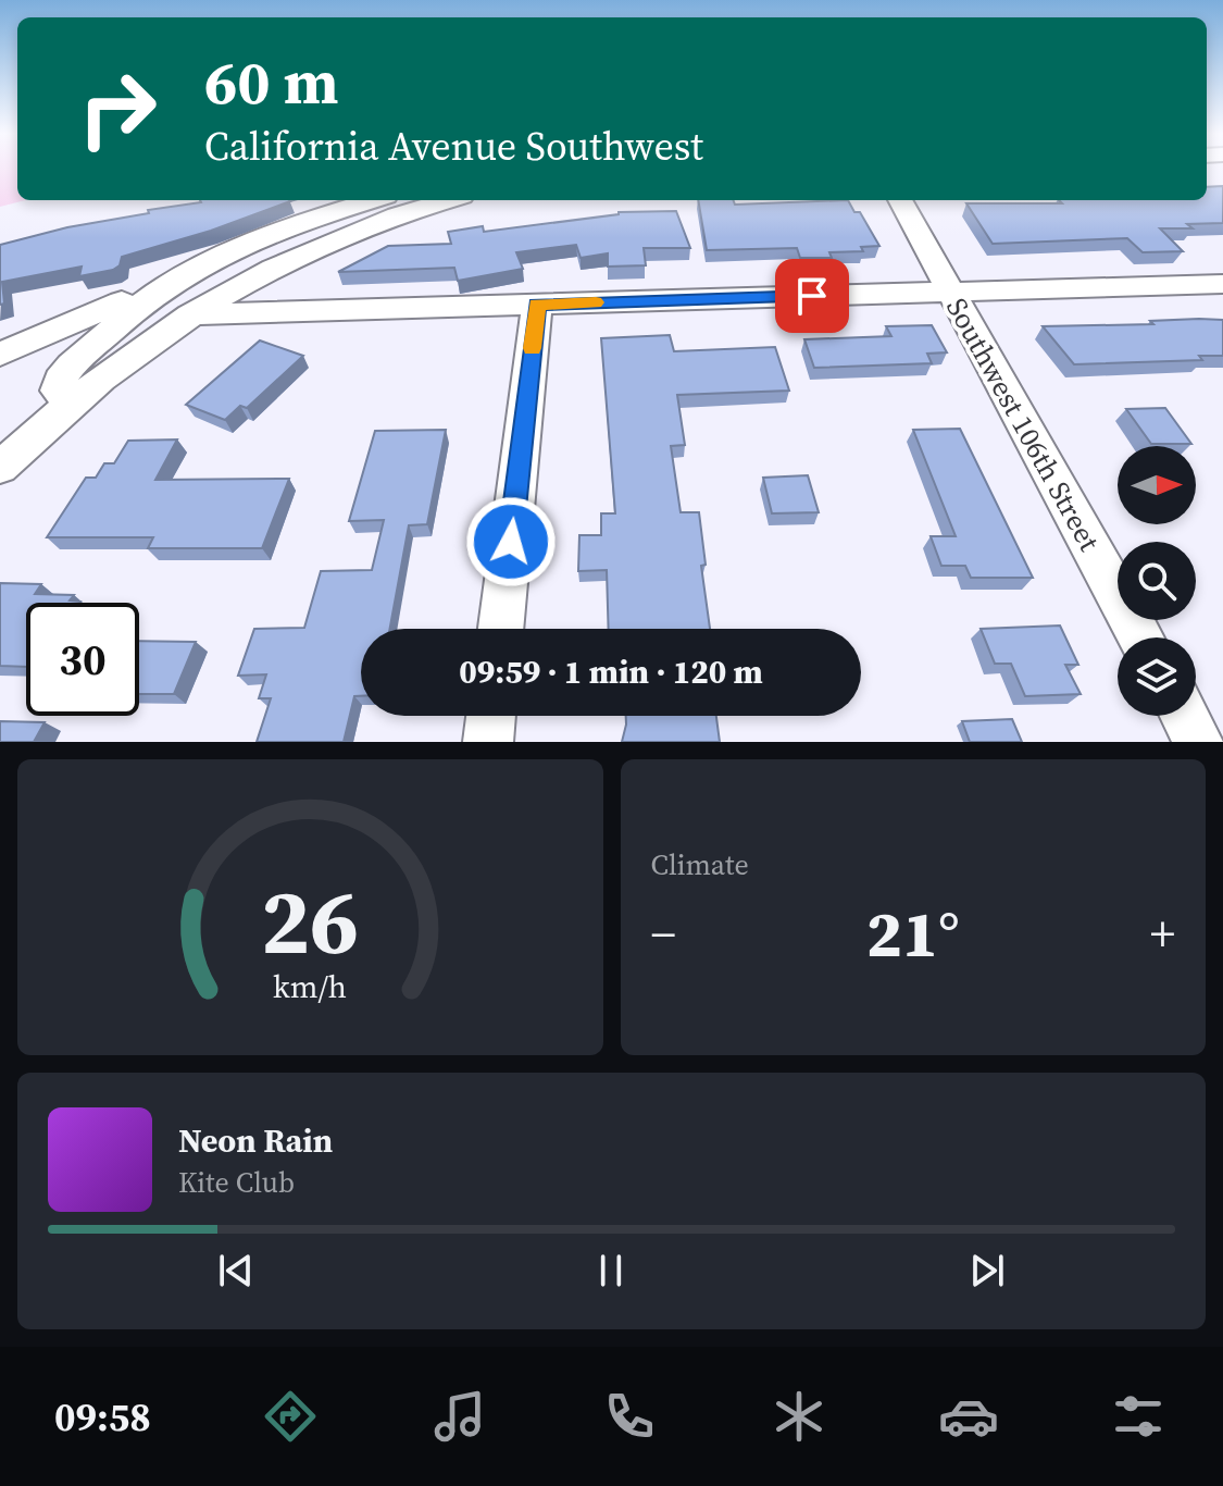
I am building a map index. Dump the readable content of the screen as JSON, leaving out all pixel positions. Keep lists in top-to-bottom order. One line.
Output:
{"streets":{"street":["Southwest 106th Street"]},"north":"right","page":{"turn":["60 m","California Avenue Southwest"],"limit":"30","trip":"09:59 · 1 min · 120 m","tile":"Climate","heat":["−","21°","+"],"song":["Neon Rain","Kite Club"],"tabs":"09:58","gauge":["26","km/h"]}}
